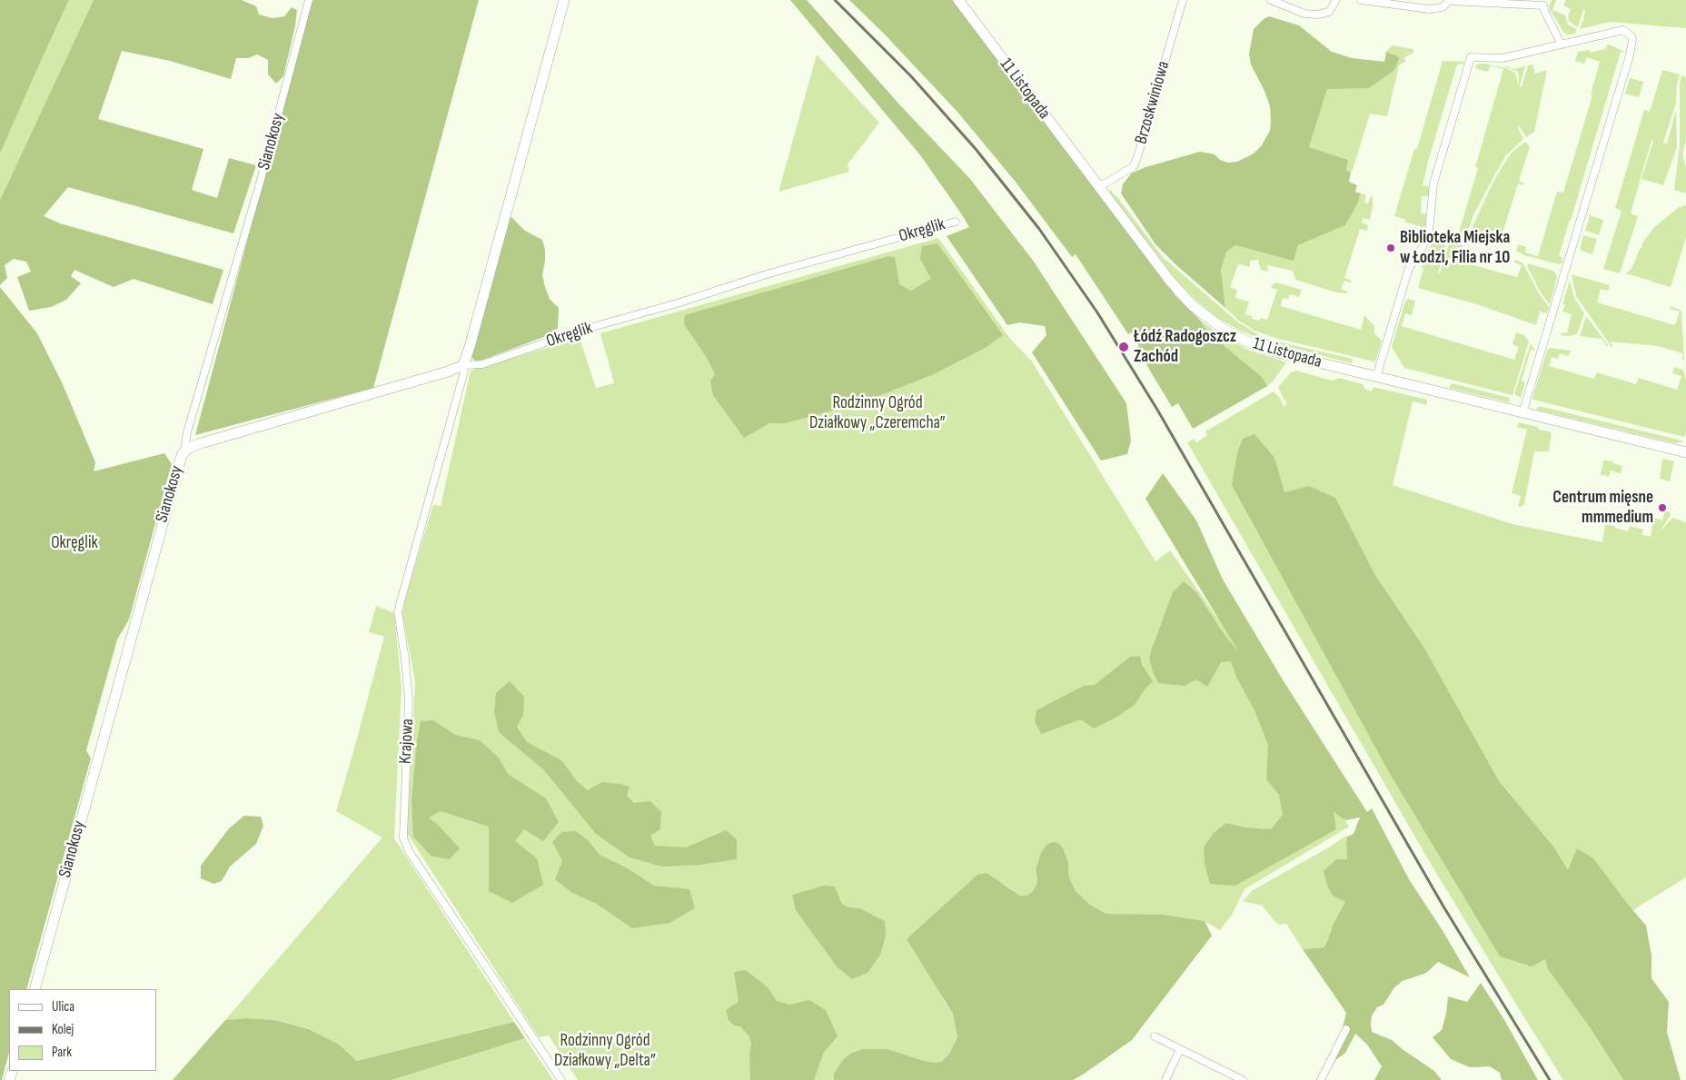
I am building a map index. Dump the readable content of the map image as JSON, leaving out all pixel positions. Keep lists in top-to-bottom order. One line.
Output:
{"streets":{"street":["11 Listopada","Brzoskwiniowa","Sianokosy","Okręglik","Krajowa"]},"crossings":[["11 Listopada","Brzoskwiniowa"],["Sianokosy","Okręglik"],["Okręglik","Krajowa"]],"parks":["Rodzinny Ogród Działkowy „Czeremcha”","Okręglik","Rodzinny Ogród Działkowy „Delta”"],"places":["Biblioteka Miejska w Łodzi, Filia nr 10","Łódź Radogoszcz Zachód","Centrum mięsne mmmedium"],"legend":["Ulica","Kolej","Park"]}
